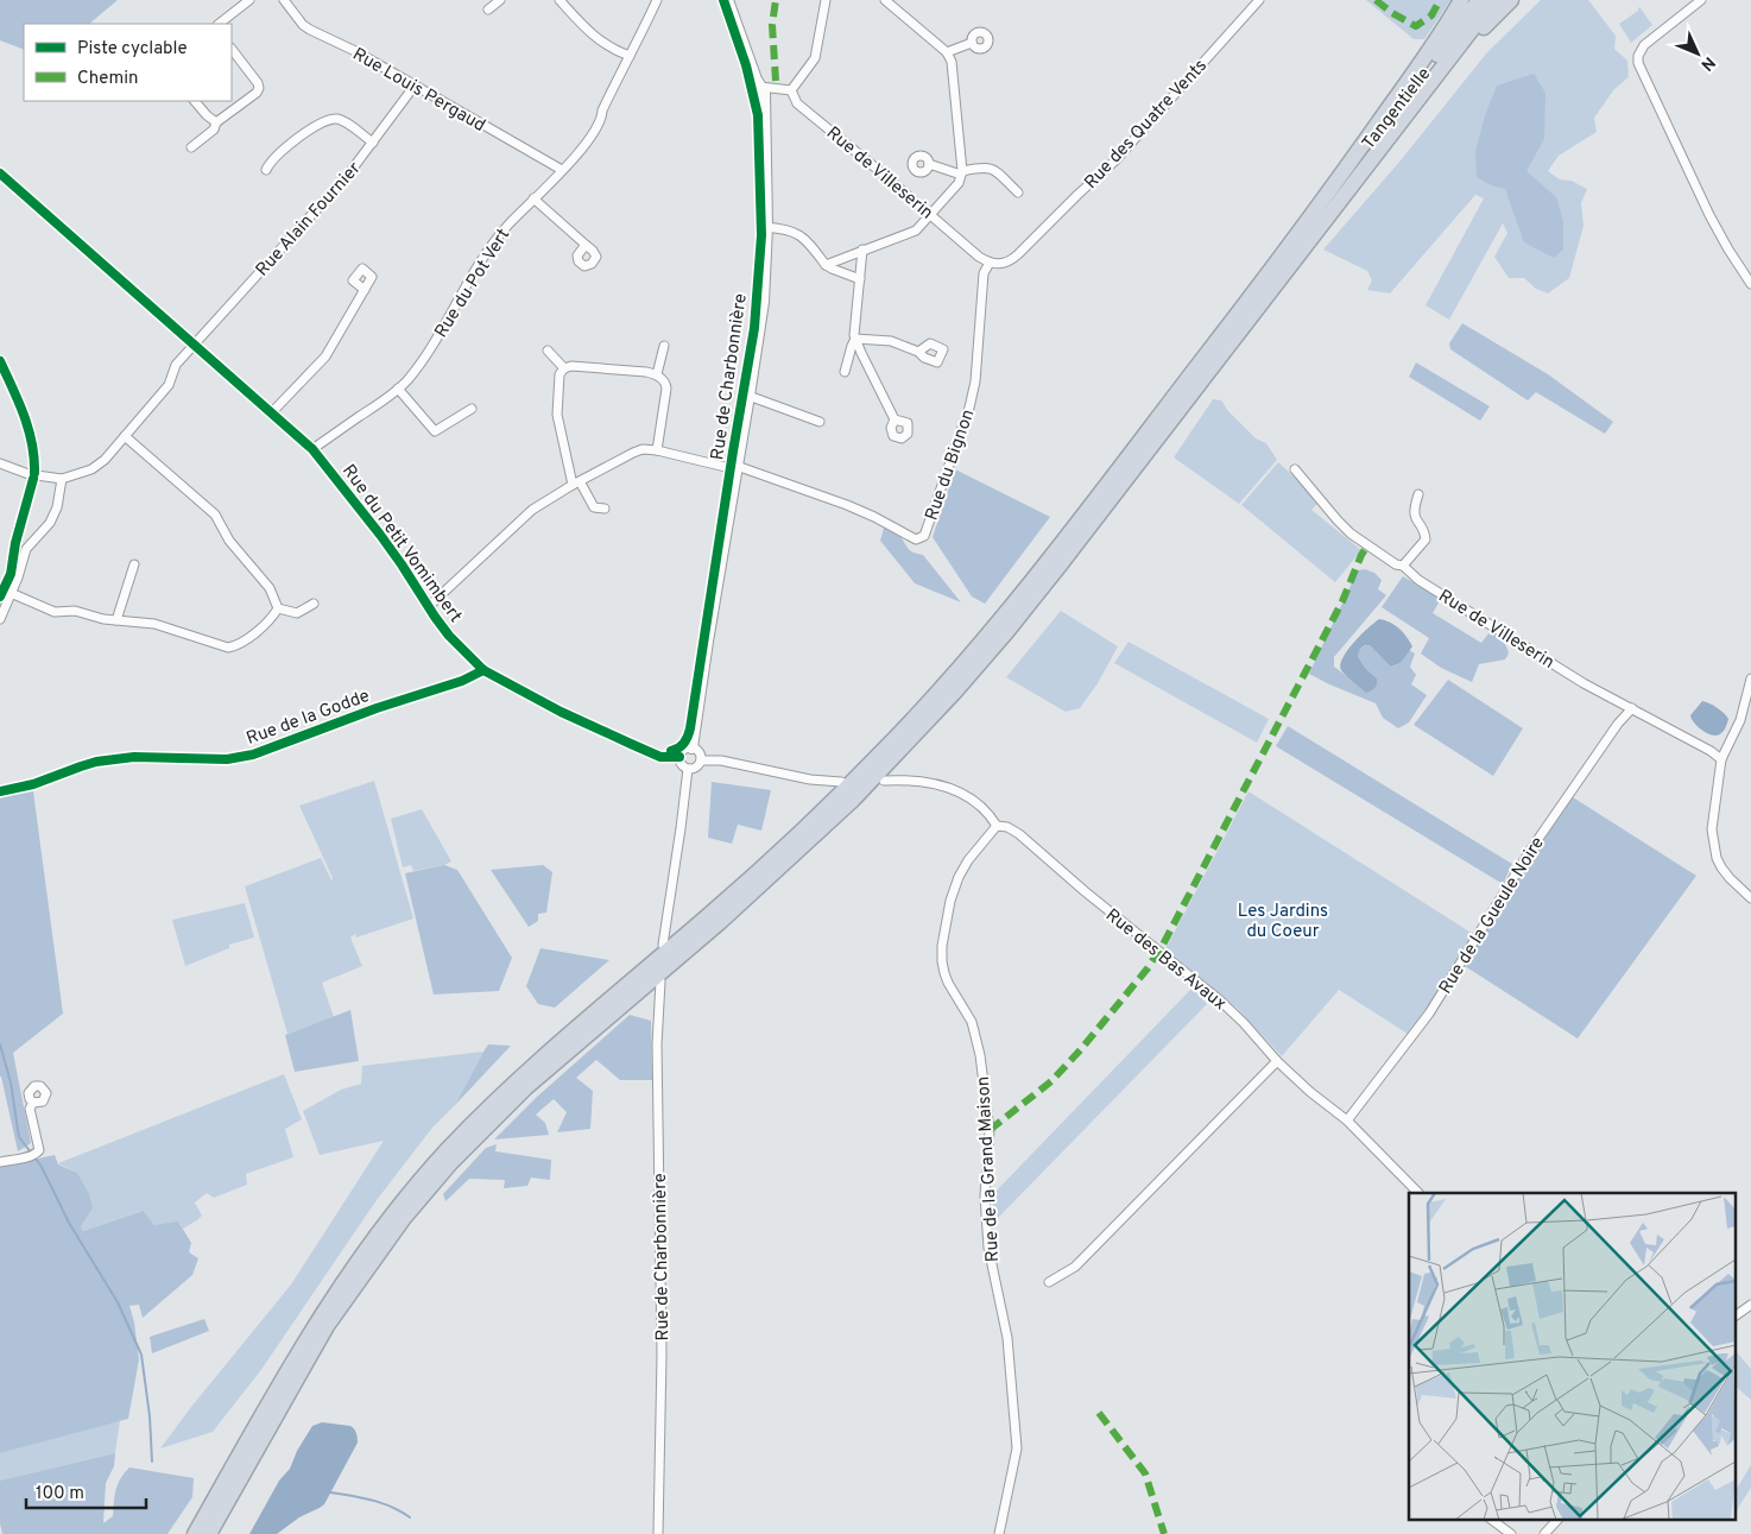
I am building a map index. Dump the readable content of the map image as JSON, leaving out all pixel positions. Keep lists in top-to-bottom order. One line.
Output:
{"streets":{"highway":["Tangentielle"],"street":["Rue Louis Pergaud","Rue des Quatre Vents","Rue de Villeserin","Rue Alain Fournier","Rue du Pot Vert","Rue de Charbonnière","Rue du Bignon","Rue du Petit Vomimbert","Rue de la Godde","Rue de la Gueule Noire","Rue des Bas Avaux","Rue de la Grand Maison"]},"crossings":[["Rue Louis Pergaud","Rue Alain Fournier"],["Rue Louis Pergaud","Rue du Pot Vert"],["Rue des Quatre Vents","Rue de Villeserin"],["Rue des Quatre Vents","Rue du Bignon"],["Rue de Villeserin","Rue du Bignon"],["Rue de Villeserin","Rue de la Gueule Noire"],["Rue Alain Fournier","Rue du Petit Vomimbert"],["Rue du Pot Vert","Rue du Petit Vomimbert"],["Rue de Charbonnière","Rue du Bignon"],["Rue de Charbonnière","Rue du Petit Vomimbert"],["Rue du Petit Vomimbert","Rue de la Godde"],["Rue de la Gueule Noire","Rue des Bas Avaux"],["Rue des Bas Avaux","Rue de la Grand Maison"]],"parks":["Les Jardins du Coeur"],"legend":["Piste cyclable","Chemin"],"scale_bar":"100 m","north":"bottom right"}
